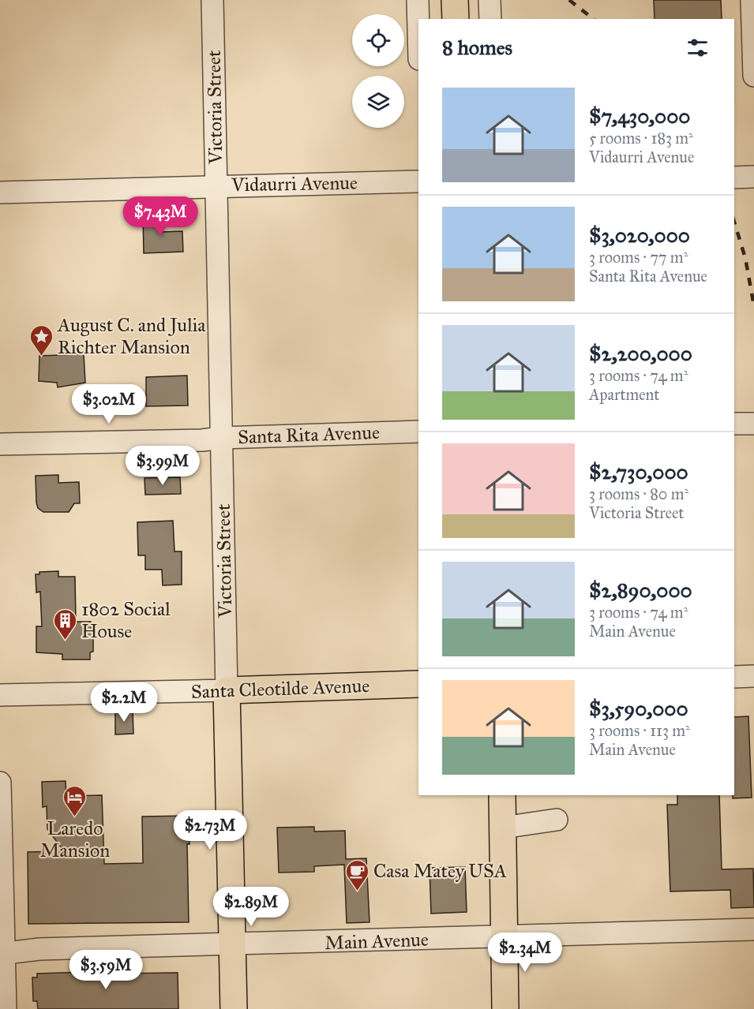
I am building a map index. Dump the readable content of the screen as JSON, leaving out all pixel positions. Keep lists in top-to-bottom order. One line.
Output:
{"streets":{"main road":["Victoria Street","Santa Cleotilde Avenue"],"street":["Vidaurri Avenue","Santa Rita Avenue","Main Avenue"]},"crossings":[["Victoria Street","Vidaurri Avenue"],["Victoria Street","Santa Rita Avenue"],["Victoria Street","Santa Cleotilde Avenue"],["Victoria Street","Main Avenue"]],"places":{"place":["August C. and Julia Richter Mansion"],"building":["1802 Social House"],"hotel":["Laredo Mansion"],"cafe":["Casa Matey USA"]},"page":{"heading":"8 homes","list":[{"name":"$7,430,000","note":"5 rooms · 183 m² · Vidaurri Avenue"},{"name":"$3,020,000","note":"3 rooms · 77 m² · Santa Rita Avenue"},{"name":"$2,200,000","note":"3 rooms · 74 m² · Apartment"},{"name":"$2,730,000","note":"3 rooms · 80 m² · Victoria Street"},{"name":"$2,890,000","note":"3 rooms · 74 m² · Main Avenue"},{"name":"$3,590,000","note":"3 rooms · 113 m² · Main Avenue"}],"price":["$7.43M","$3.02M","$3.99M","$2.2M","$2.73M","$2.89M","$2.34M","$3.59M"]}}
